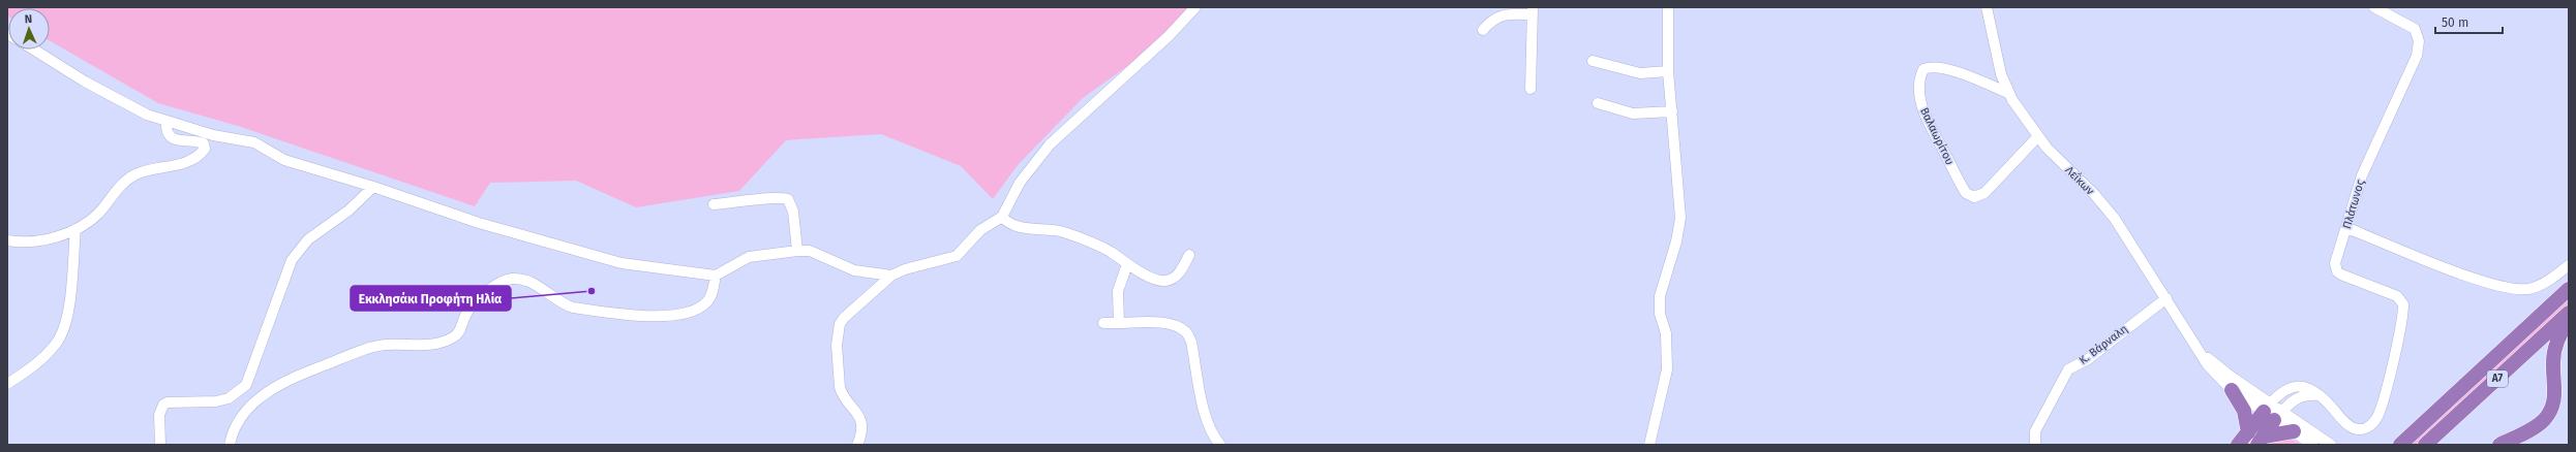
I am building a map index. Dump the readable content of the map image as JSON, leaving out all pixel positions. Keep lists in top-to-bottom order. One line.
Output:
{"streets":{"highway":["Α7"],"street":["Βαλαωρίτου","Λεΐκων","Πλάτωνος","Κ. Βάρναλη"]},"crossings":[["Βαλαωρίτου","Λεΐκων"],["Λεΐκων","Πλάτωνος"],["Λεΐκων","Κ. Βάρναλη"]],"places":["Εκκλησάκι Προφήτη Ηλία"],"scale_bar":"50 m","north":"top"}
